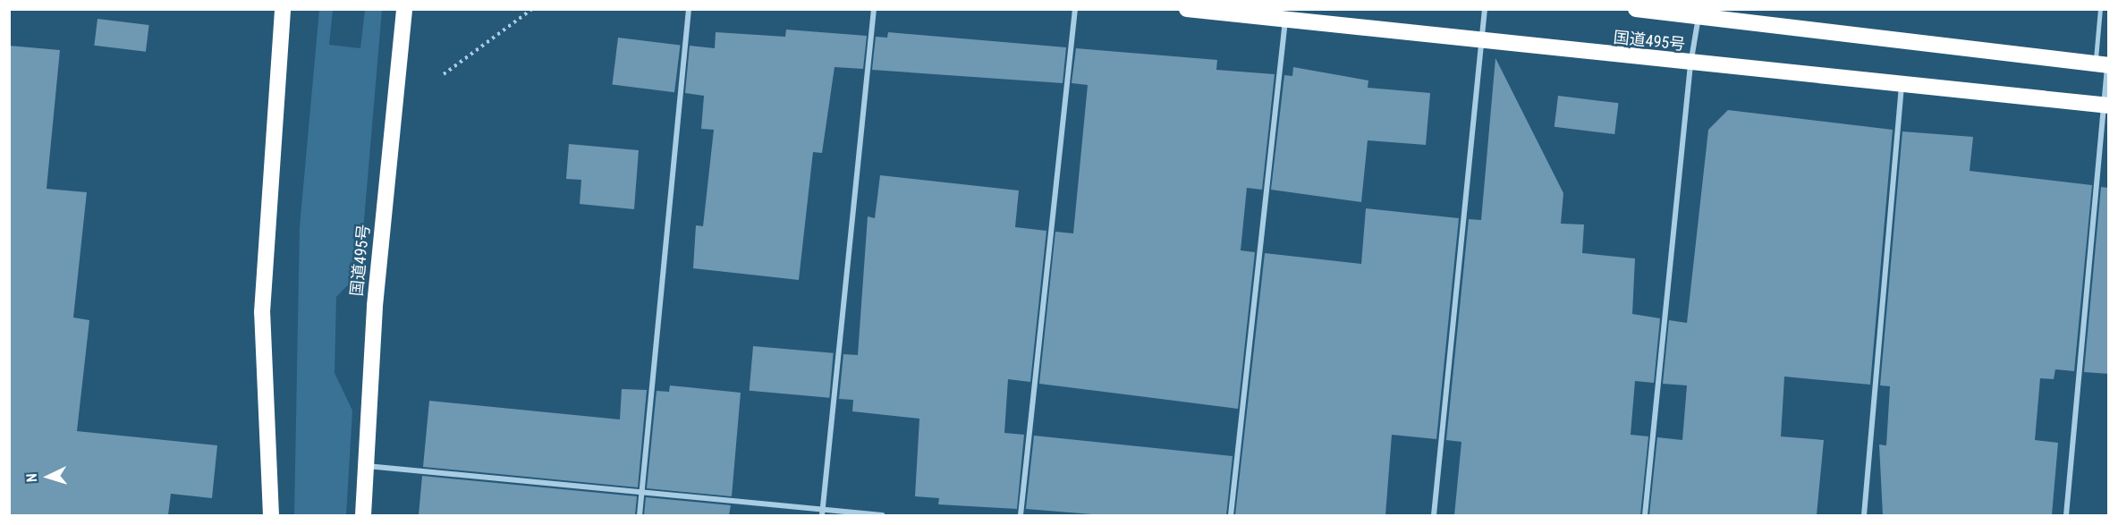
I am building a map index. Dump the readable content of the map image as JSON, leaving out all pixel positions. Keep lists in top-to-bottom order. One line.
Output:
{"streets":{"highway":["国道495号"]},"north":"left"}
